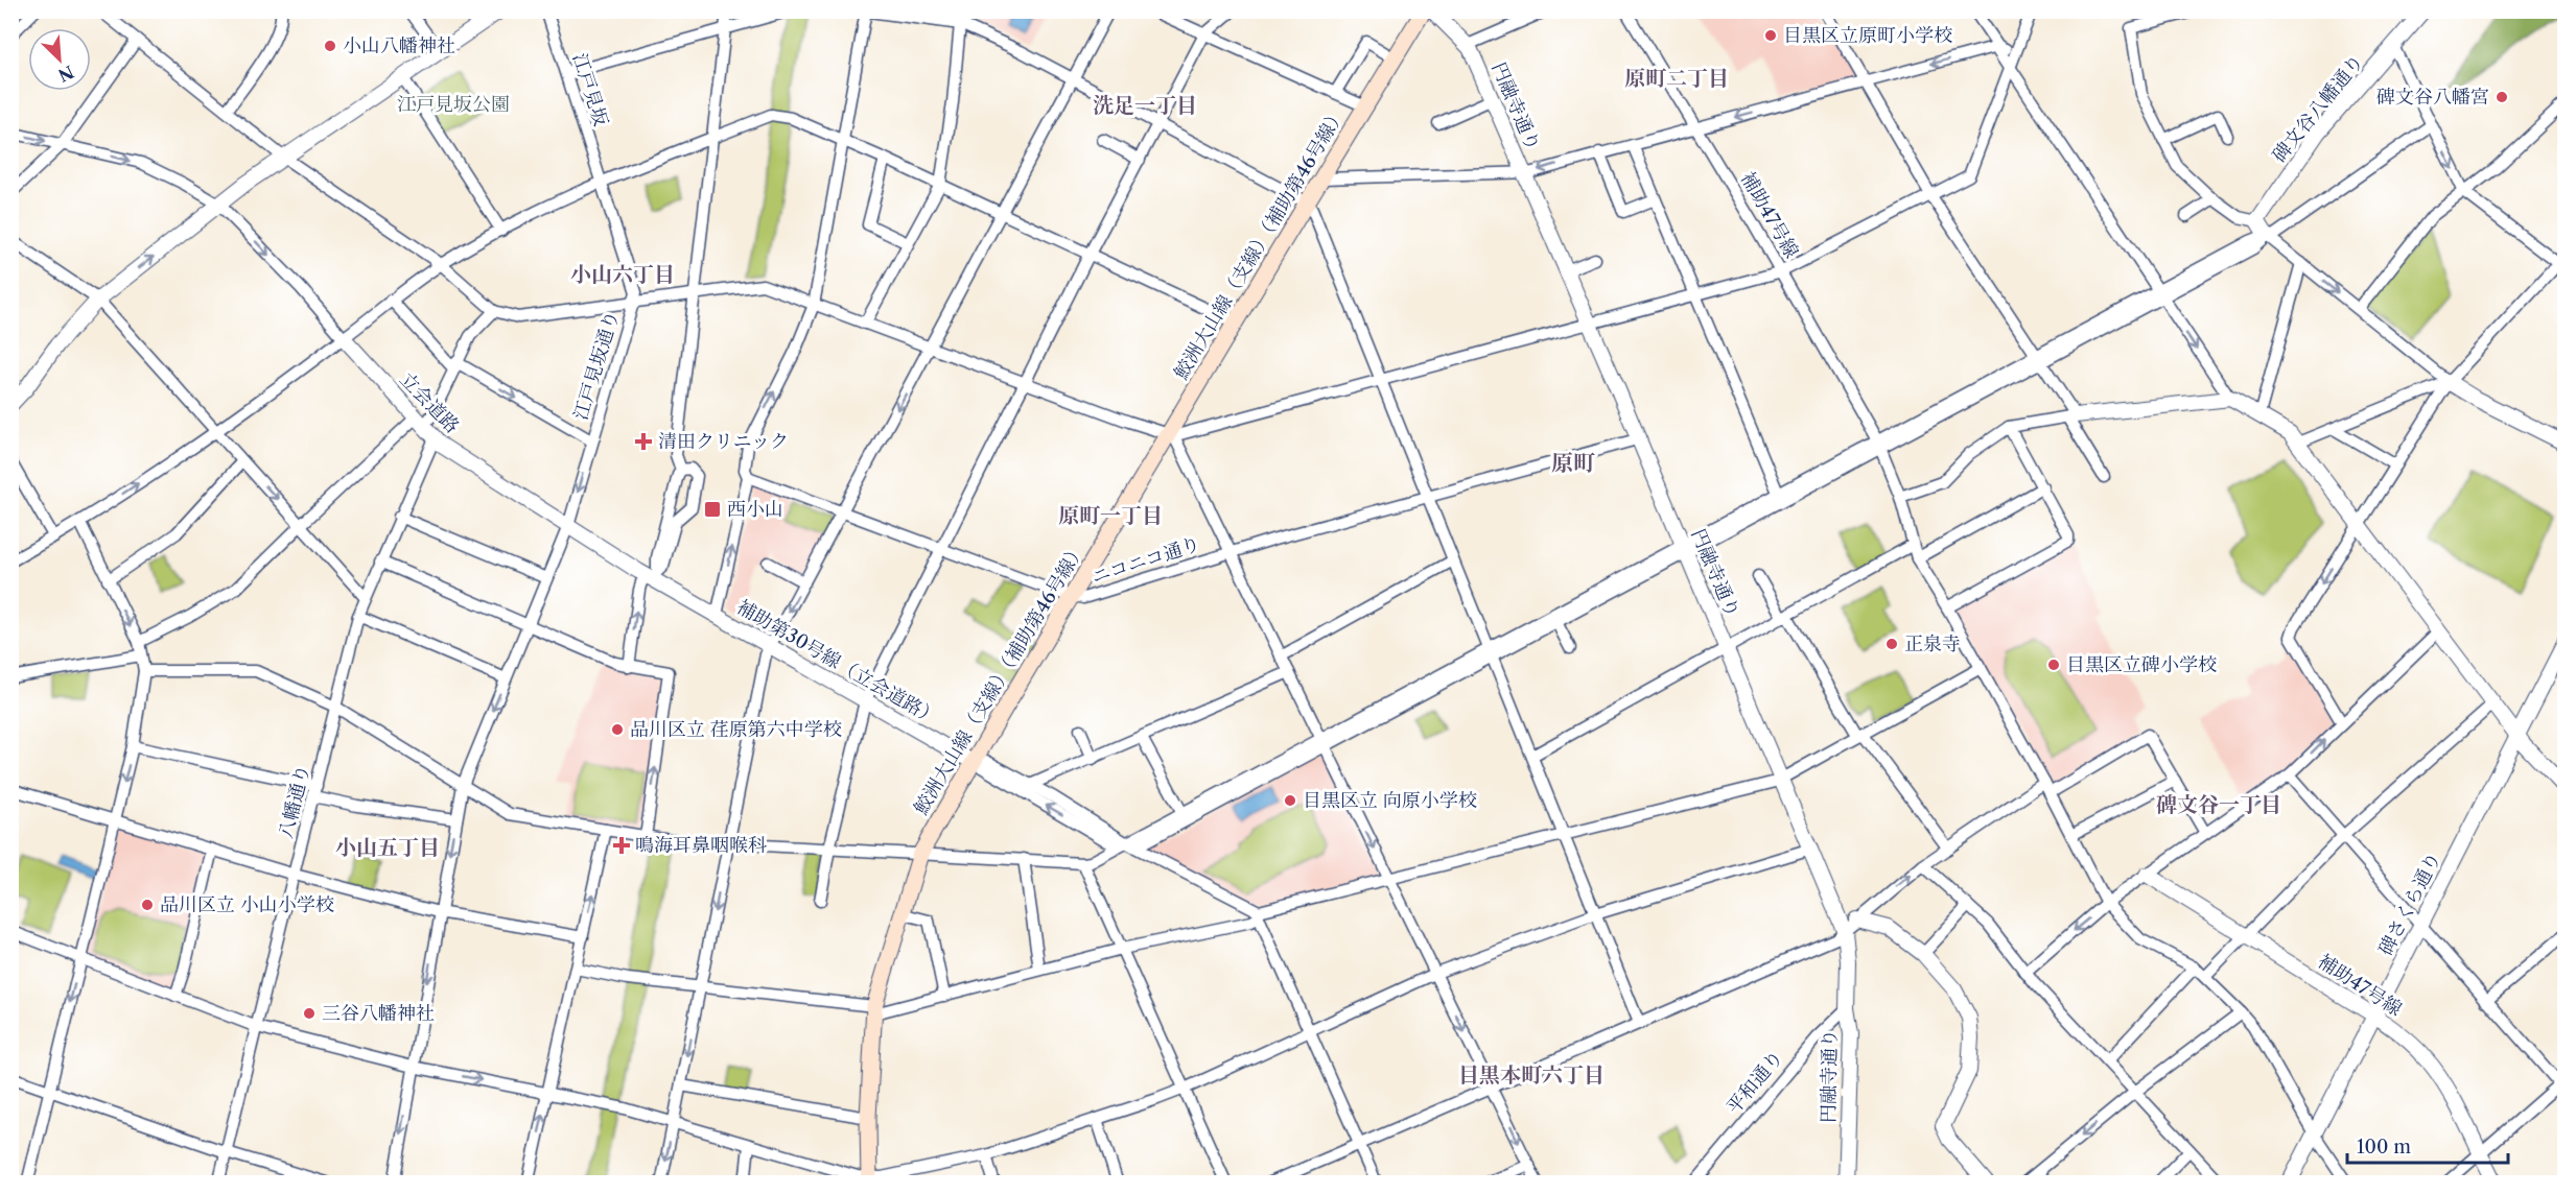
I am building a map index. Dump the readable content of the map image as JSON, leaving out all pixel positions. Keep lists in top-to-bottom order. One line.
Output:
{"streets":{"main road":["鮫洲大山線（支線）（補助第46号線）"],"street":["江戸見坂","円融寺通り","碑文谷八幡通り","補助47号線","江戸見坂通り","立会道路","ニコニコ通り","補助第30号線（立会道路）","八幡通り","碑さくら通り","平和通り"]},"crossings":[["江戸見坂","江戸見坂通り"],["円融寺通り","ニコニコ通り"],["円融寺通り","平和通り"],["補助47号線","碑さくら通り"],["鮫洲大山線（支線）（補助第46号線）","ニコニコ通り"],["鮫洲大山線（支線）（補助第46号線）","補助第30号線（立会道路）"],["江戸見坂通り","立会道路"],["立会道路","補助第30号線（立会道路）"],["立会道路","八幡通り"]],"one_way":["江戸見坂通り"],"districts":["原町二丁目","洗足一丁目","小山六丁目","原町","原町一丁目","碑文谷一丁目","小山五丁目","目黒本町六丁目"],"parks":["江戸見坂公園"],"places":{"other":["目黒区立原町小学校","小山八幡神社","碑文谷八幡宮","正泉寺","目黒区立碑小学校","品川区立 荏原第六中学校","目黒区立 向原小学校","品川区立 小山小学校","三谷八幡神社"],"health":["清田クリニック","鳴海耳鼻咽喉科"],"transit":["西小山"]},"scale_bar":"100 m","north":"bottom right"}
